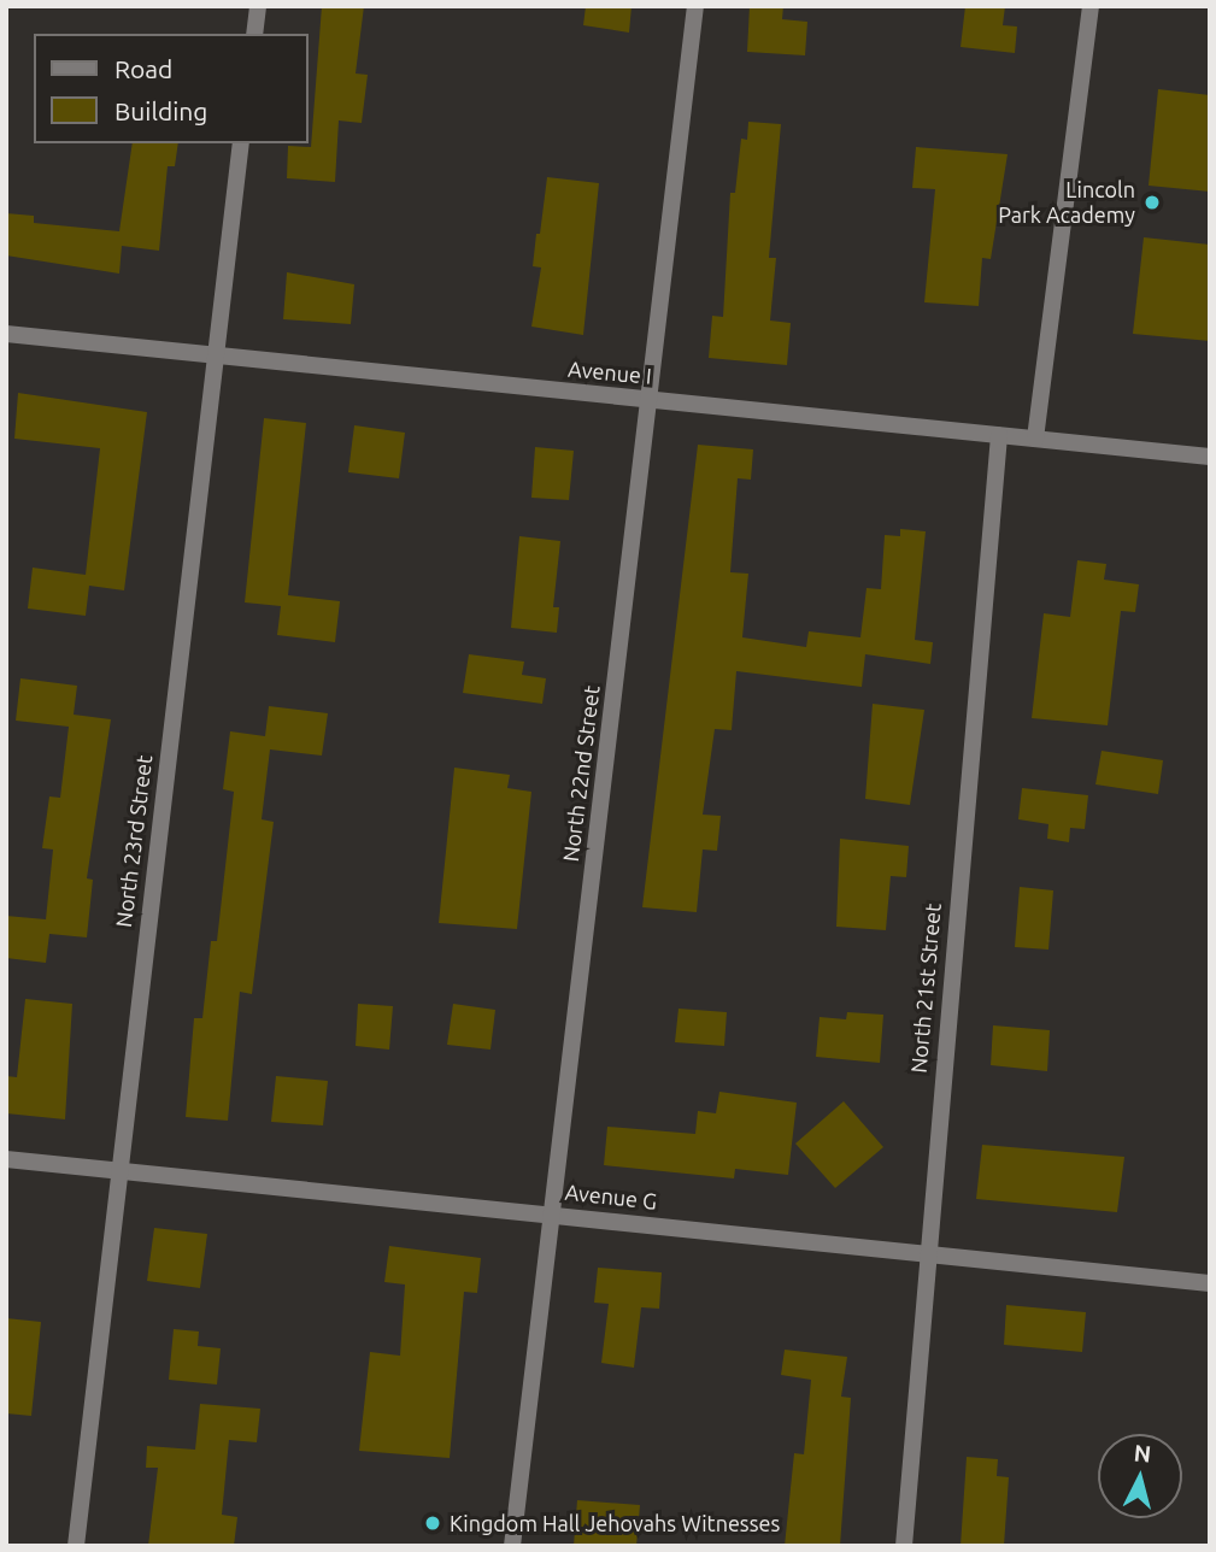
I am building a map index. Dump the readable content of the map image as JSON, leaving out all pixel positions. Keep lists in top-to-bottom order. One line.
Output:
{"streets":{"street":["Avenue I","North 22nd Street","North 23rd Street","North 21st Street","Avenue G"]},"crossings":[["Avenue I","North 22nd Street"],["Avenue I","North 23rd Street"],["Avenue I","North 21st Street"],["North 22nd Street","Avenue G"],["North 23rd Street","Avenue G"],["North 21st Street","Avenue G"]],"places":["Lincoln Park Academy","Kingdom Hall Jehovahs Witnesses"],"legend":["Road","Building"],"north":"top"}
